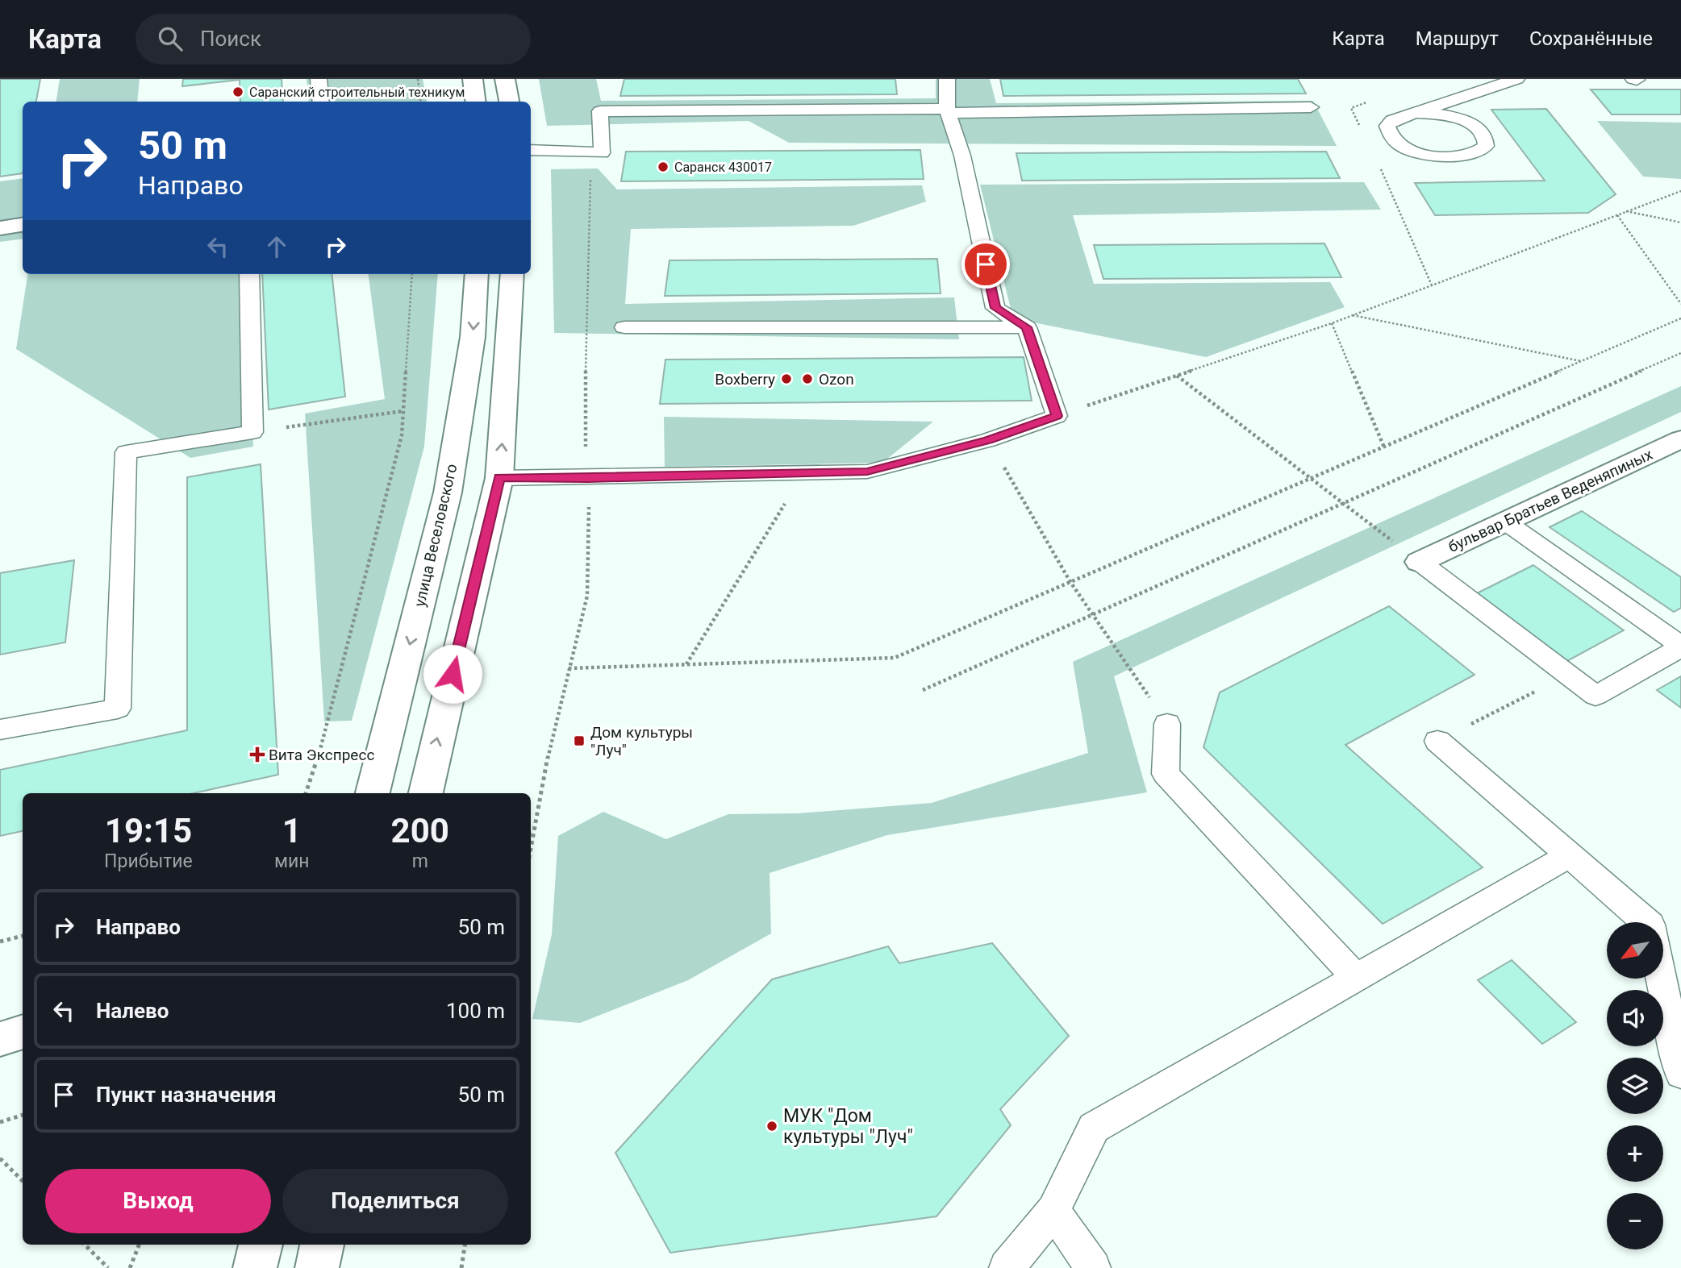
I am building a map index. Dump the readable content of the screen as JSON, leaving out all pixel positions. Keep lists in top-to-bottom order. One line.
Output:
{"streets":{"main road":["бульвар Братьев Веденяпиных","улица Веселовского"]},"places":{"other":["Саранский строительный техникум","Саранск 430017","Boxberry","Ozon","МУК \"Дом культуры \"Луч\""],"transit":["Дом культуры \"Луч\""],"health":["Вита Экспресс"]},"north":"bottom left","page":{"header":"Карта","search":"Поиск","nav":["Карта","Маршрут","Сохранённые"],"turn":["50 m","Направо"],"eta":["19:15","Прибытие","1","мин","200","m"],"list":[{"name":"Направо","value":"50 m"},{"name":"Налево","value":"100 m"},{"name":"Пункт назначения","value":"50 m"}],"map_buttons":["+","−"],"buttons":["Выход","Поделиться"]}}
